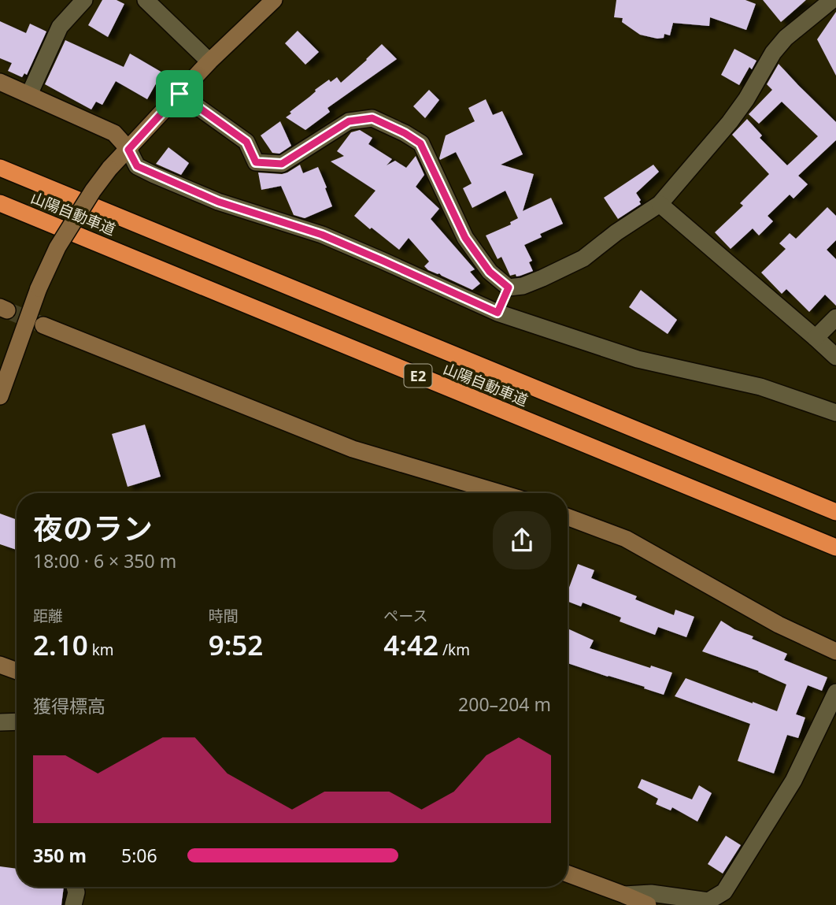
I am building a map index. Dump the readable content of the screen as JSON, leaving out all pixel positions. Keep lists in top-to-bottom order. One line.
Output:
{"streets":{"highway":["山陽自動車道","E2"]},"page":{"heading":["夜のラン","18:00 · 6 × 350 m"],"stats":[["距離","2.10 km"],["時間","9:52"],["ペース","4:42 /km"]],"chart":["獲得標高","200–204 m"],"list":[{"name":"350 m","note":"5:06"}]}}
